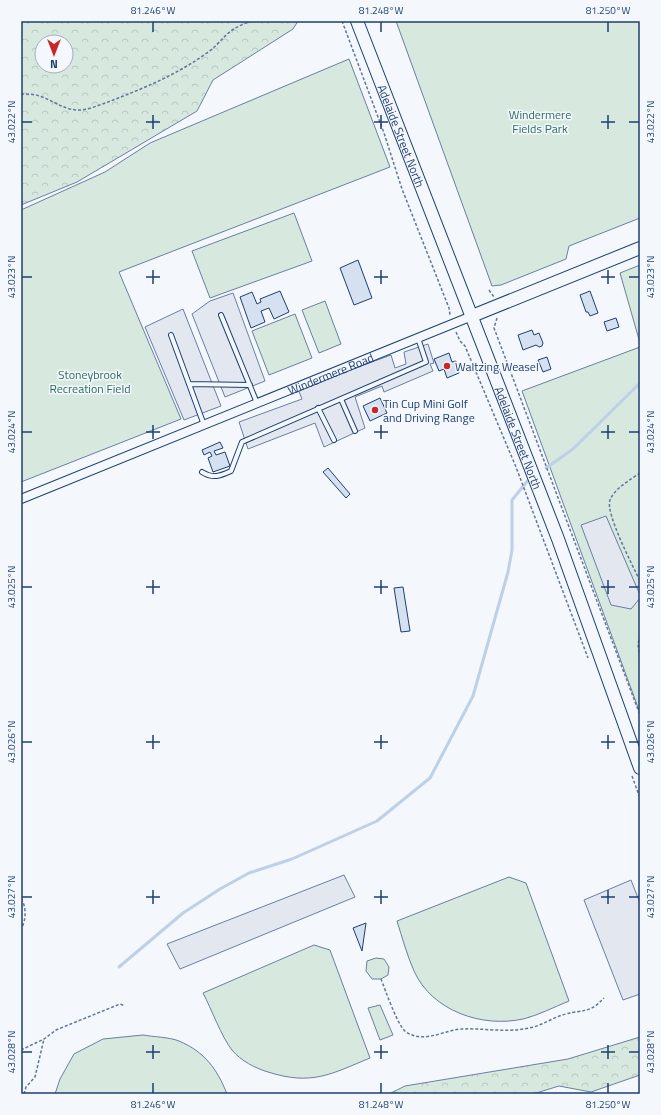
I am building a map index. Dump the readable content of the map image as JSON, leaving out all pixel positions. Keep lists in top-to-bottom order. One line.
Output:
{"streets":{"main road":["Adelaide Street North","Windermere Road"]},"crossings":[["Adelaide Street North","Windermere Road"]],"parks":["Windermere Fields Park","Stoneybrook Recreation Field"],"places":["Waltzing Weasel","Tin Cup Mini Golf and Driving Range"],"north":"bottom","coordinates":["81.246°W","81.248°W","81.250°W","43.022°N","43.023°N","43.024°N","43.025°N","43.026°N","43.027°N","43.028°N"]}
